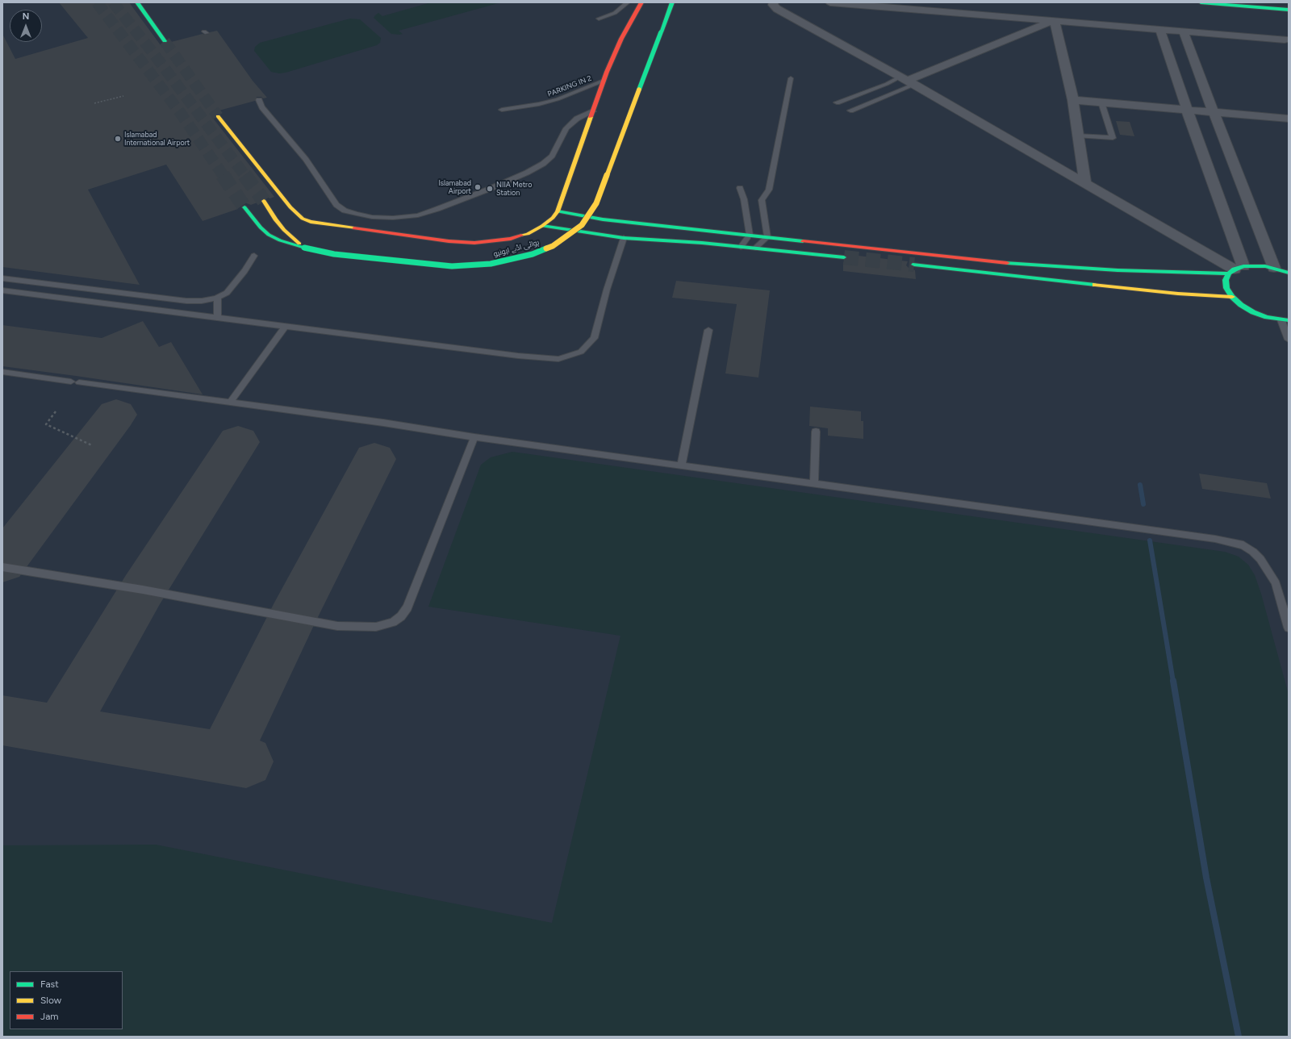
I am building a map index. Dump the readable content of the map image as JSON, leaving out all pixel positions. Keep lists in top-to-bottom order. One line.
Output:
{"streets":{"main road":["ہوائی اڈے ایونیو"],"lane":["PARKING IN 2"]},"places":["Islamabad International Airport","Islamabad Airport","NIIA Metro Station"],"legend":["Fast","Slow","Jam"],"north":"top"}
